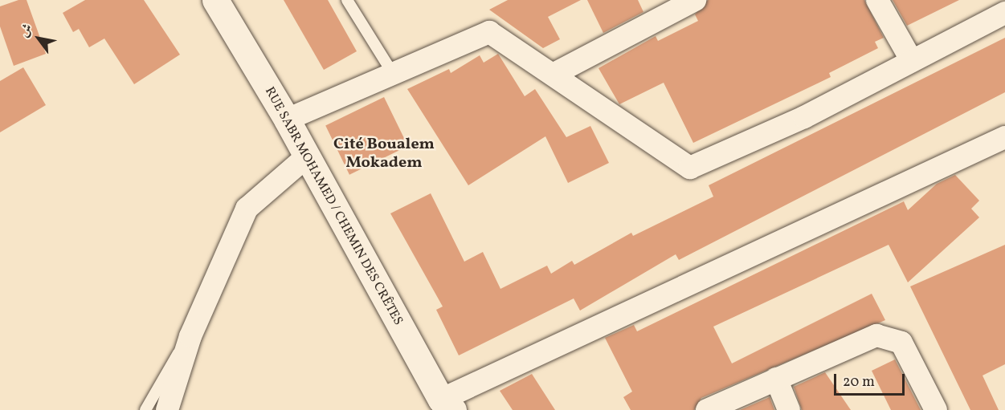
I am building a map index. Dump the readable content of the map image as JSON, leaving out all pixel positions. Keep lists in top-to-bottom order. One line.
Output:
{"streets":{"street":["RUE SABR MOHAMED / CHEMIN DES CRÊTES"]},"districts":["Cité Boualem Mokadem"],"scale_bar":"20 m","north":"top left"}
